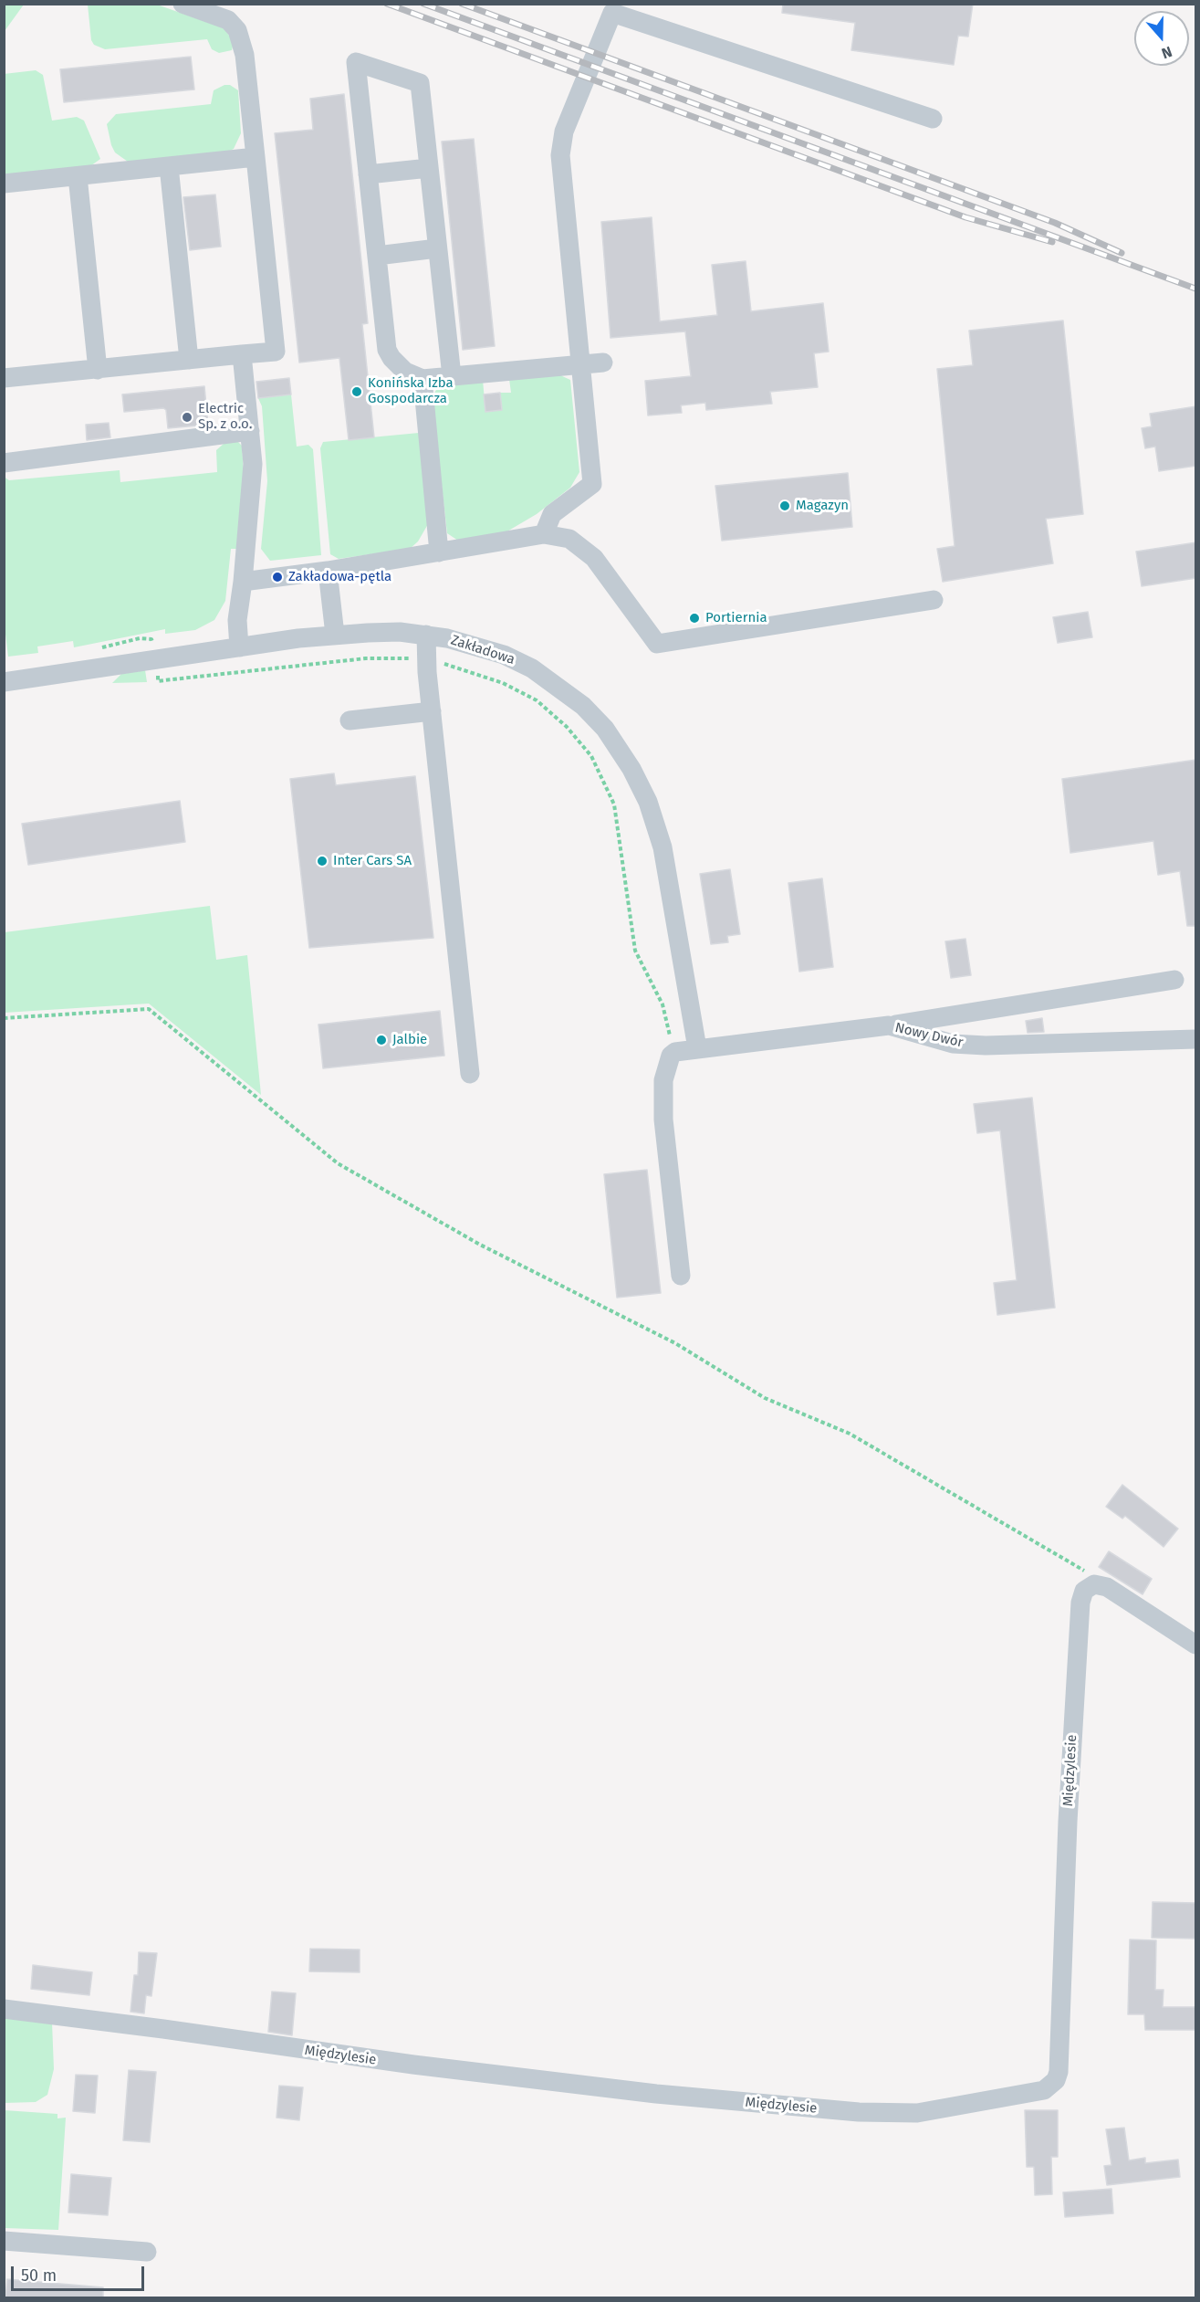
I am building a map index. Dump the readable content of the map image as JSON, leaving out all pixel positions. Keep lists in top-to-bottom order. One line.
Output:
{"streets":{"street":["Zakładowa","Nowy Dwór","Międzylesie"]},"crossings":[["Zakładowa","Nowy Dwór"]],"places":["Konińska Izba Gospodarcza","Electric Sp. z o.o.","Magazyn","Zakładowa-pętla","Portiernia","Inter Cars SA","Jalbie"],"scale_bar":"50 m","north":"bottom"}
